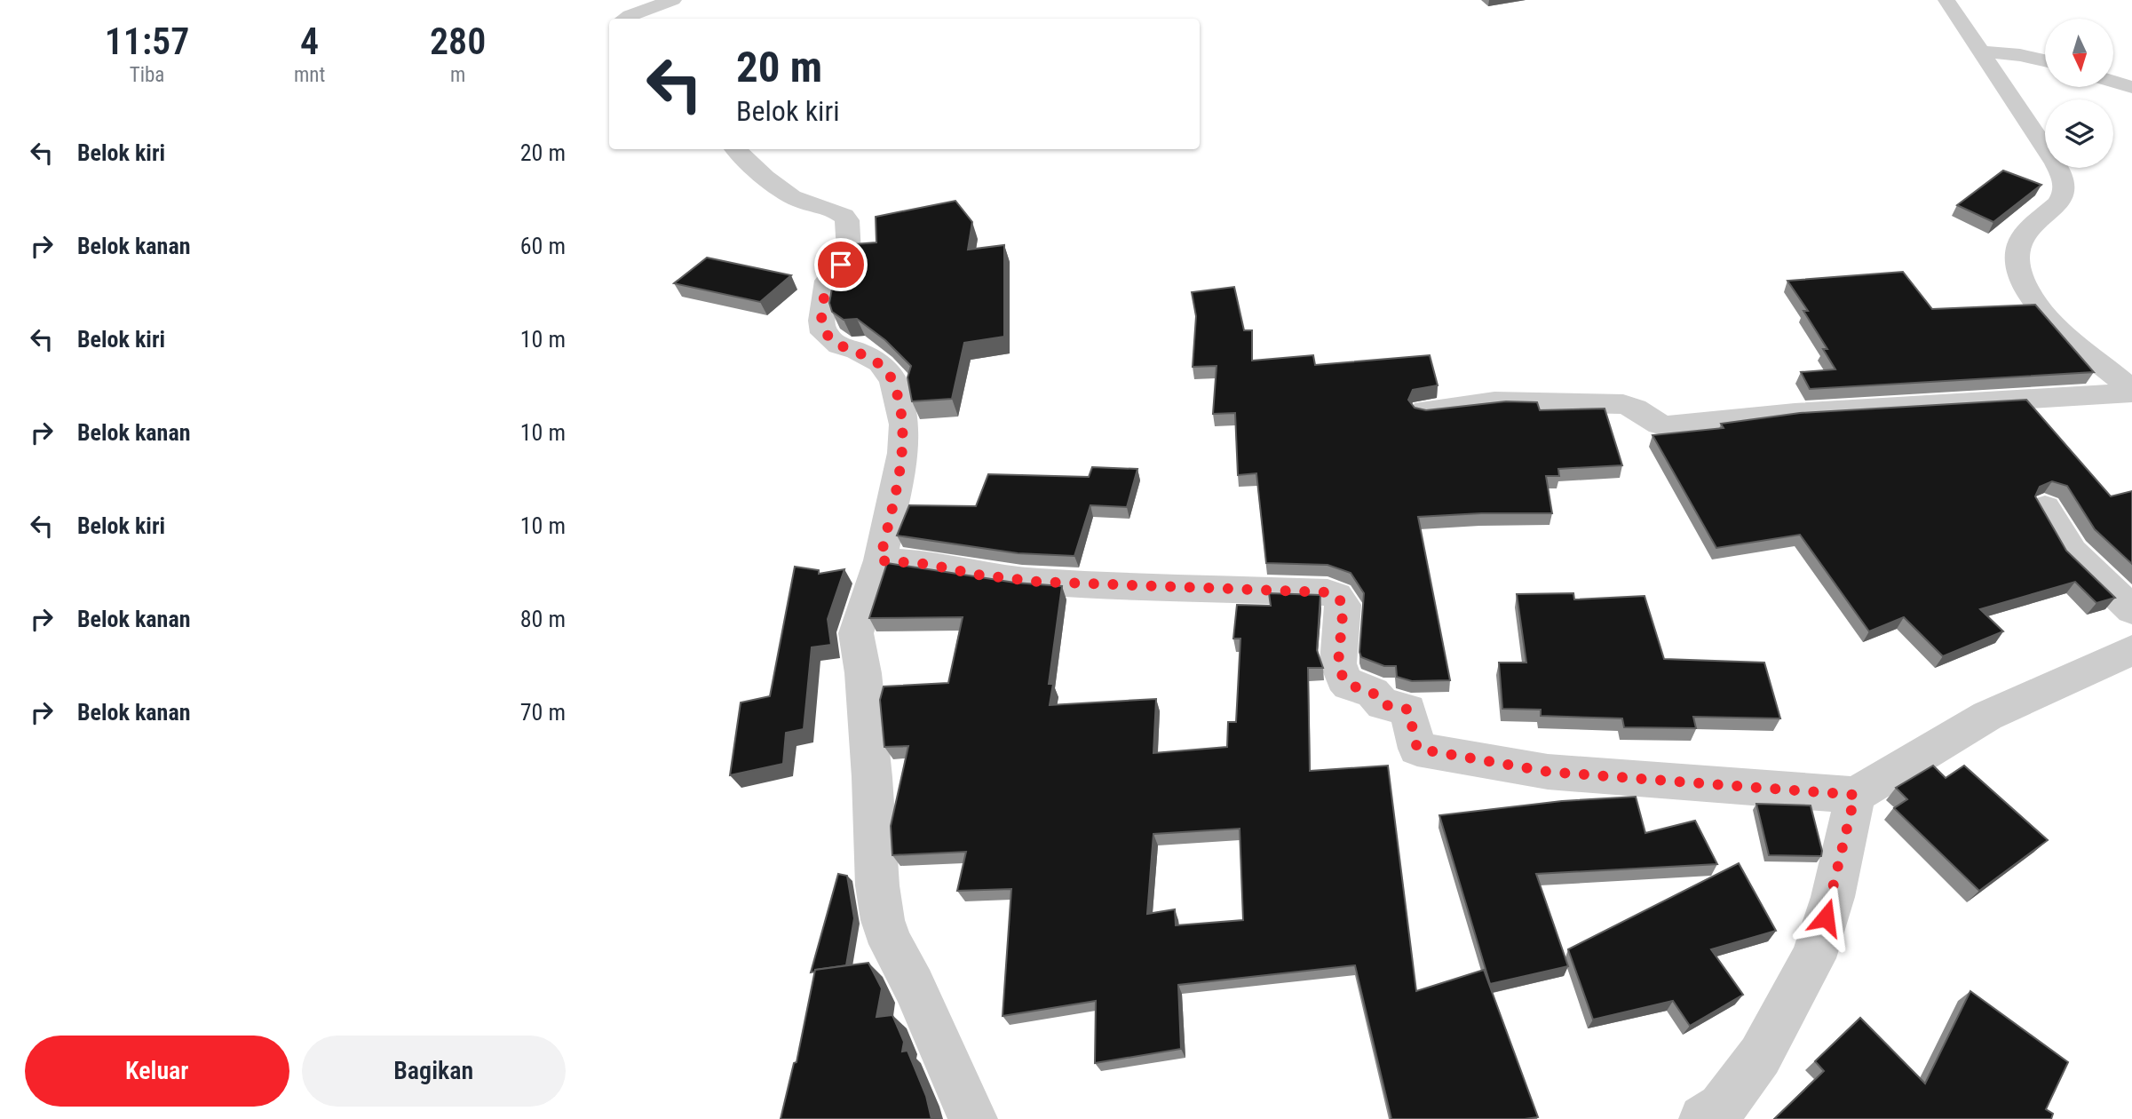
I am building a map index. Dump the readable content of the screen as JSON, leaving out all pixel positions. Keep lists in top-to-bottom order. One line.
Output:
{"north":"bottom","page":{"eta":["11:57","Tiba","4","mnt","280","m"],"turn":["20 m","Belok kiri"],"list":[{"name":"Belok kiri","value":"20 m"},{"name":"Belok kanan","value":"60 m"},{"name":"Belok kiri","value":"10 m"},{"name":"Belok kanan","value":"10 m"},{"name":"Belok kiri","value":"10 m"},{"name":"Belok kanan","value":"80 m"},{"name":"Belok kanan","value":"70 m"}],"buttons":["Keluar","Bagikan"]}}
